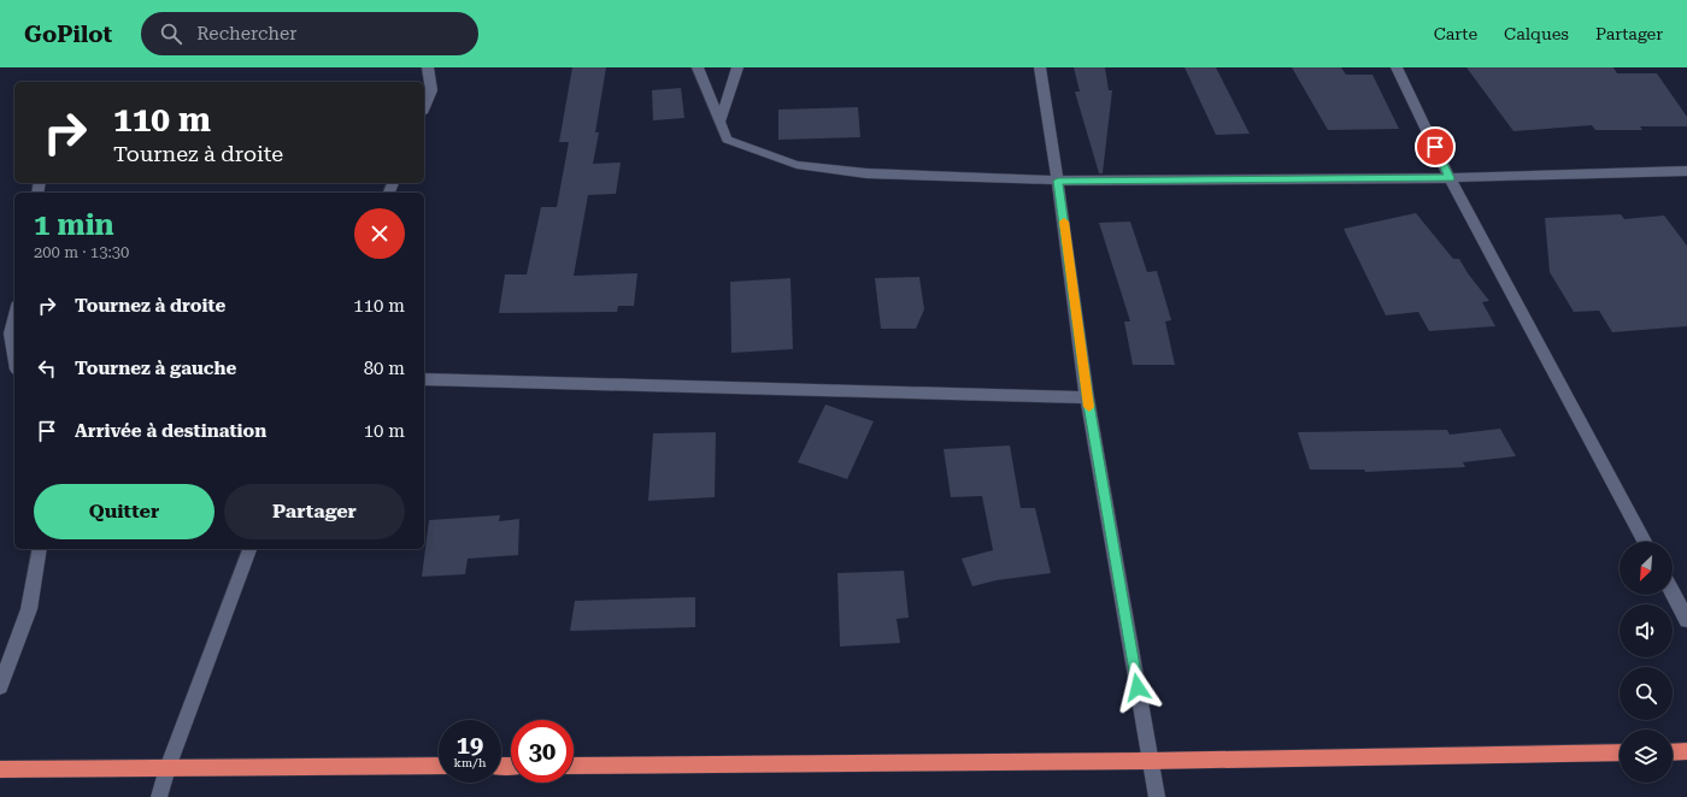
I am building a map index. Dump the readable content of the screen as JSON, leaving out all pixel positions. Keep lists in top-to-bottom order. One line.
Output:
{"north":"bottom left","page":{"header":"GoPilot","search":"Rechercher","nav":["Carte","Calques","Partager"],"turn":["110 m","Tournez à droite"],"heading":["1 min","200 m · 13:30"],"list":[{"name":"Tournez à droite","value":"110 m"},{"name":"Tournez à gauche","value":"80 m"},{"name":"Arrivée à destination","value":"10 m"}],"buttons":["Quitter","Partager"],"speed":"19 km/h","limit":"30"}}
